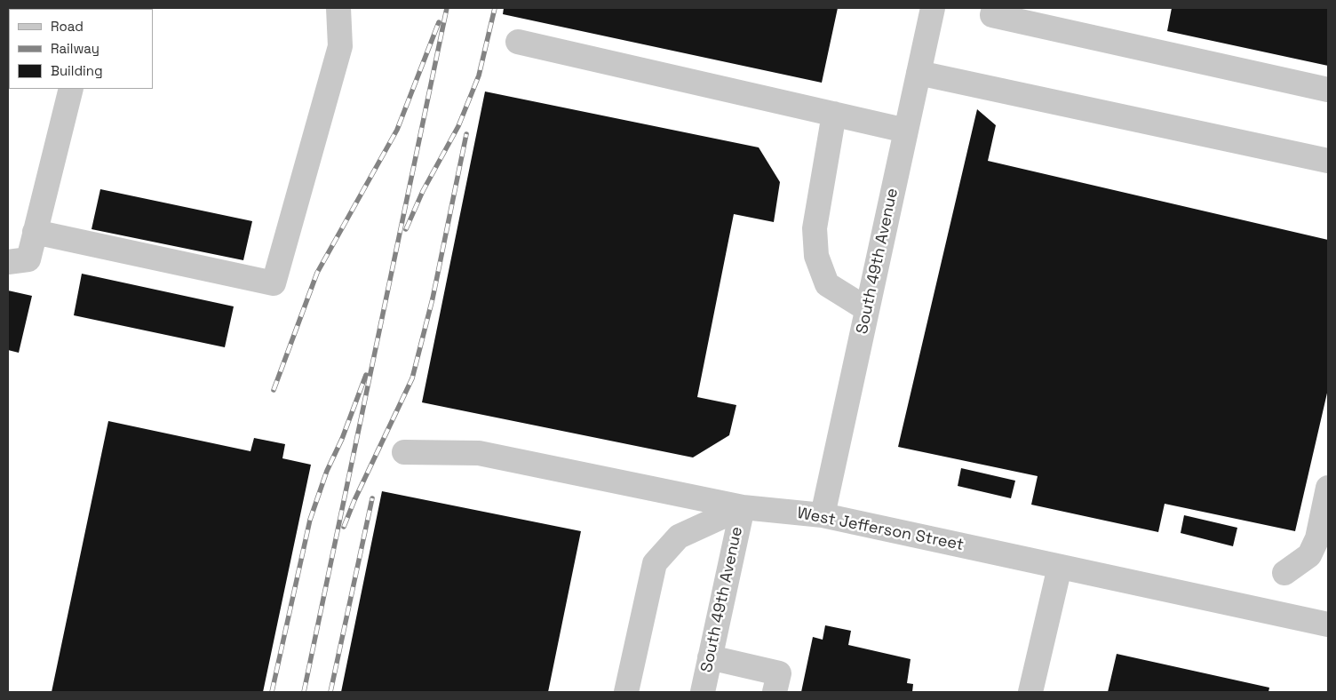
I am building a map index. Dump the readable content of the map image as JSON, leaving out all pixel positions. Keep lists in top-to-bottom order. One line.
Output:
{"streets":{"street":["South 49th Avenue","West Jefferson Street"]},"crossings":[["South 49th Avenue","West Jefferson Street"]],"legend":["Road","Railway","Building"]}
